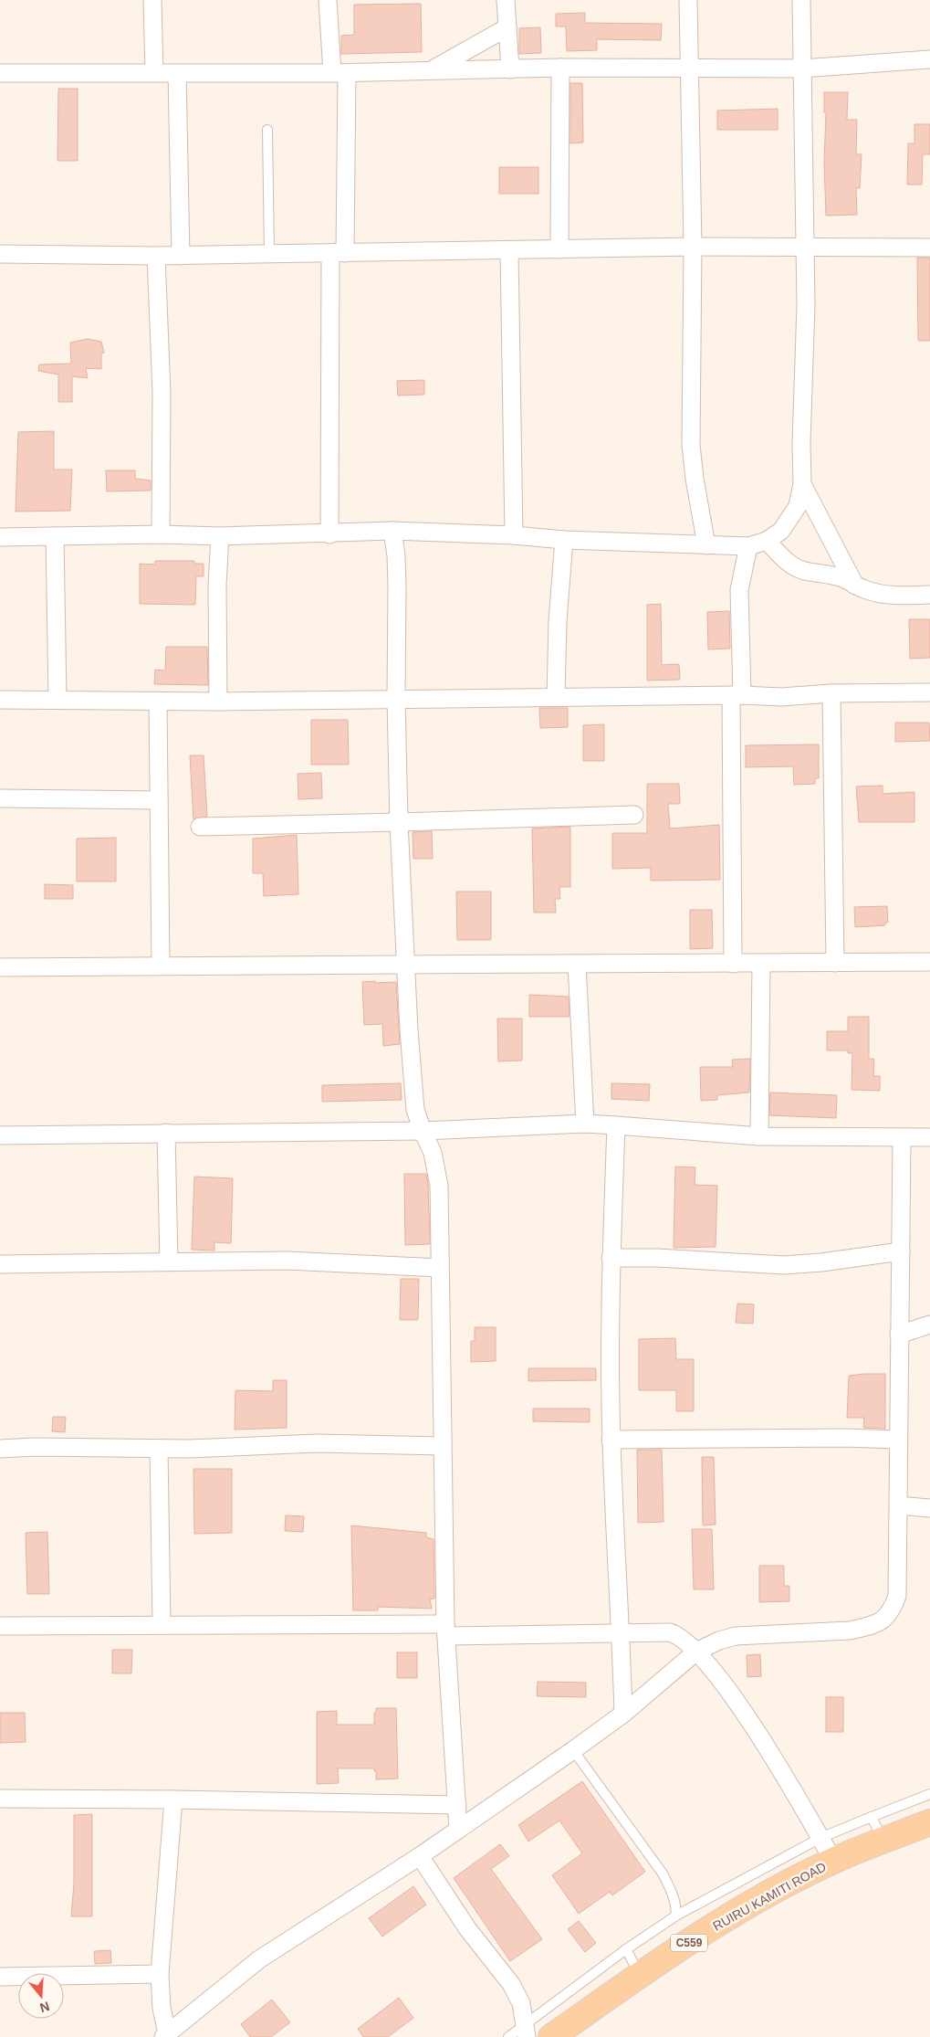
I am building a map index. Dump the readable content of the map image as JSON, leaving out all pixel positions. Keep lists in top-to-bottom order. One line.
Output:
{"streets":{"main road":["RUIRU KAMITI ROAD","C559"]},"north":"bottom"}
